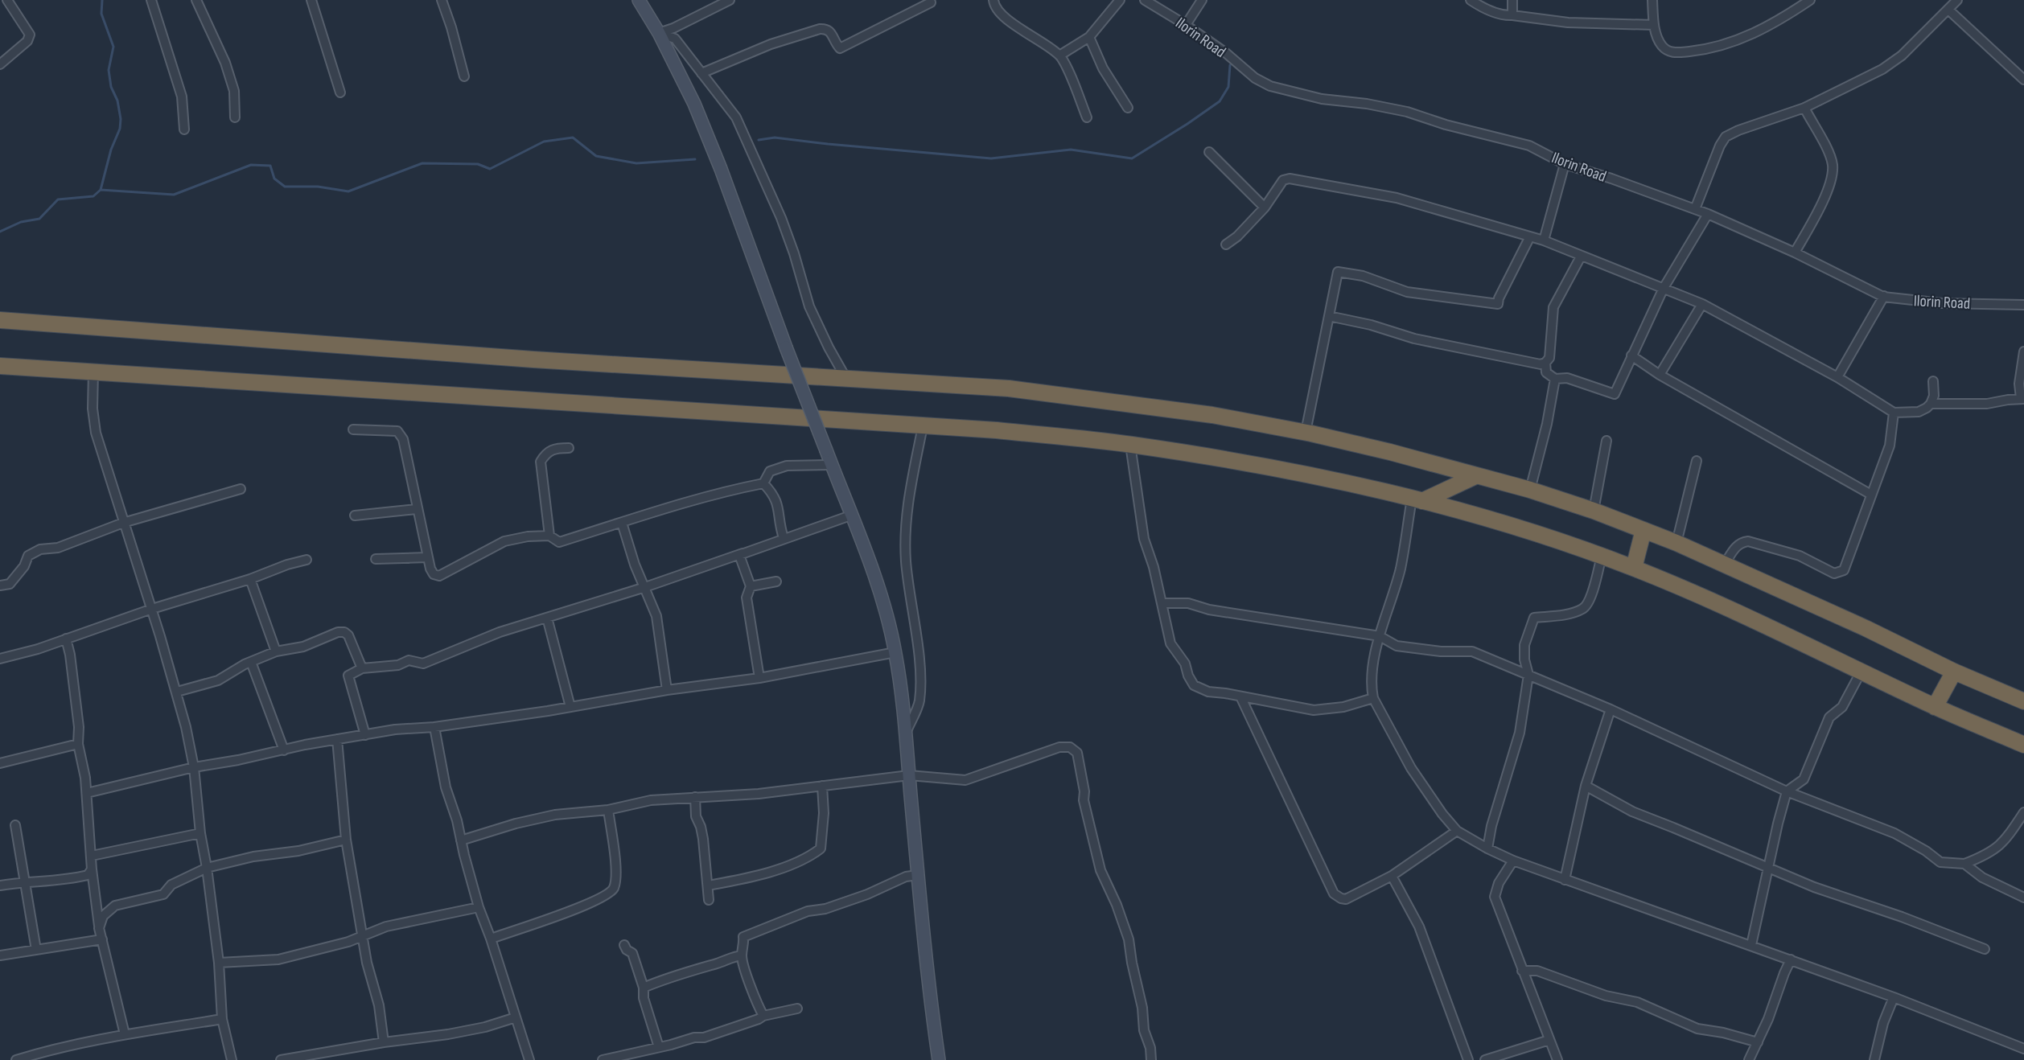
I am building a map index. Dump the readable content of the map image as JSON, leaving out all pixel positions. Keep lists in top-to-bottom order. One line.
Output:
{"streets":{"street":["Ilorin Road"]}}
